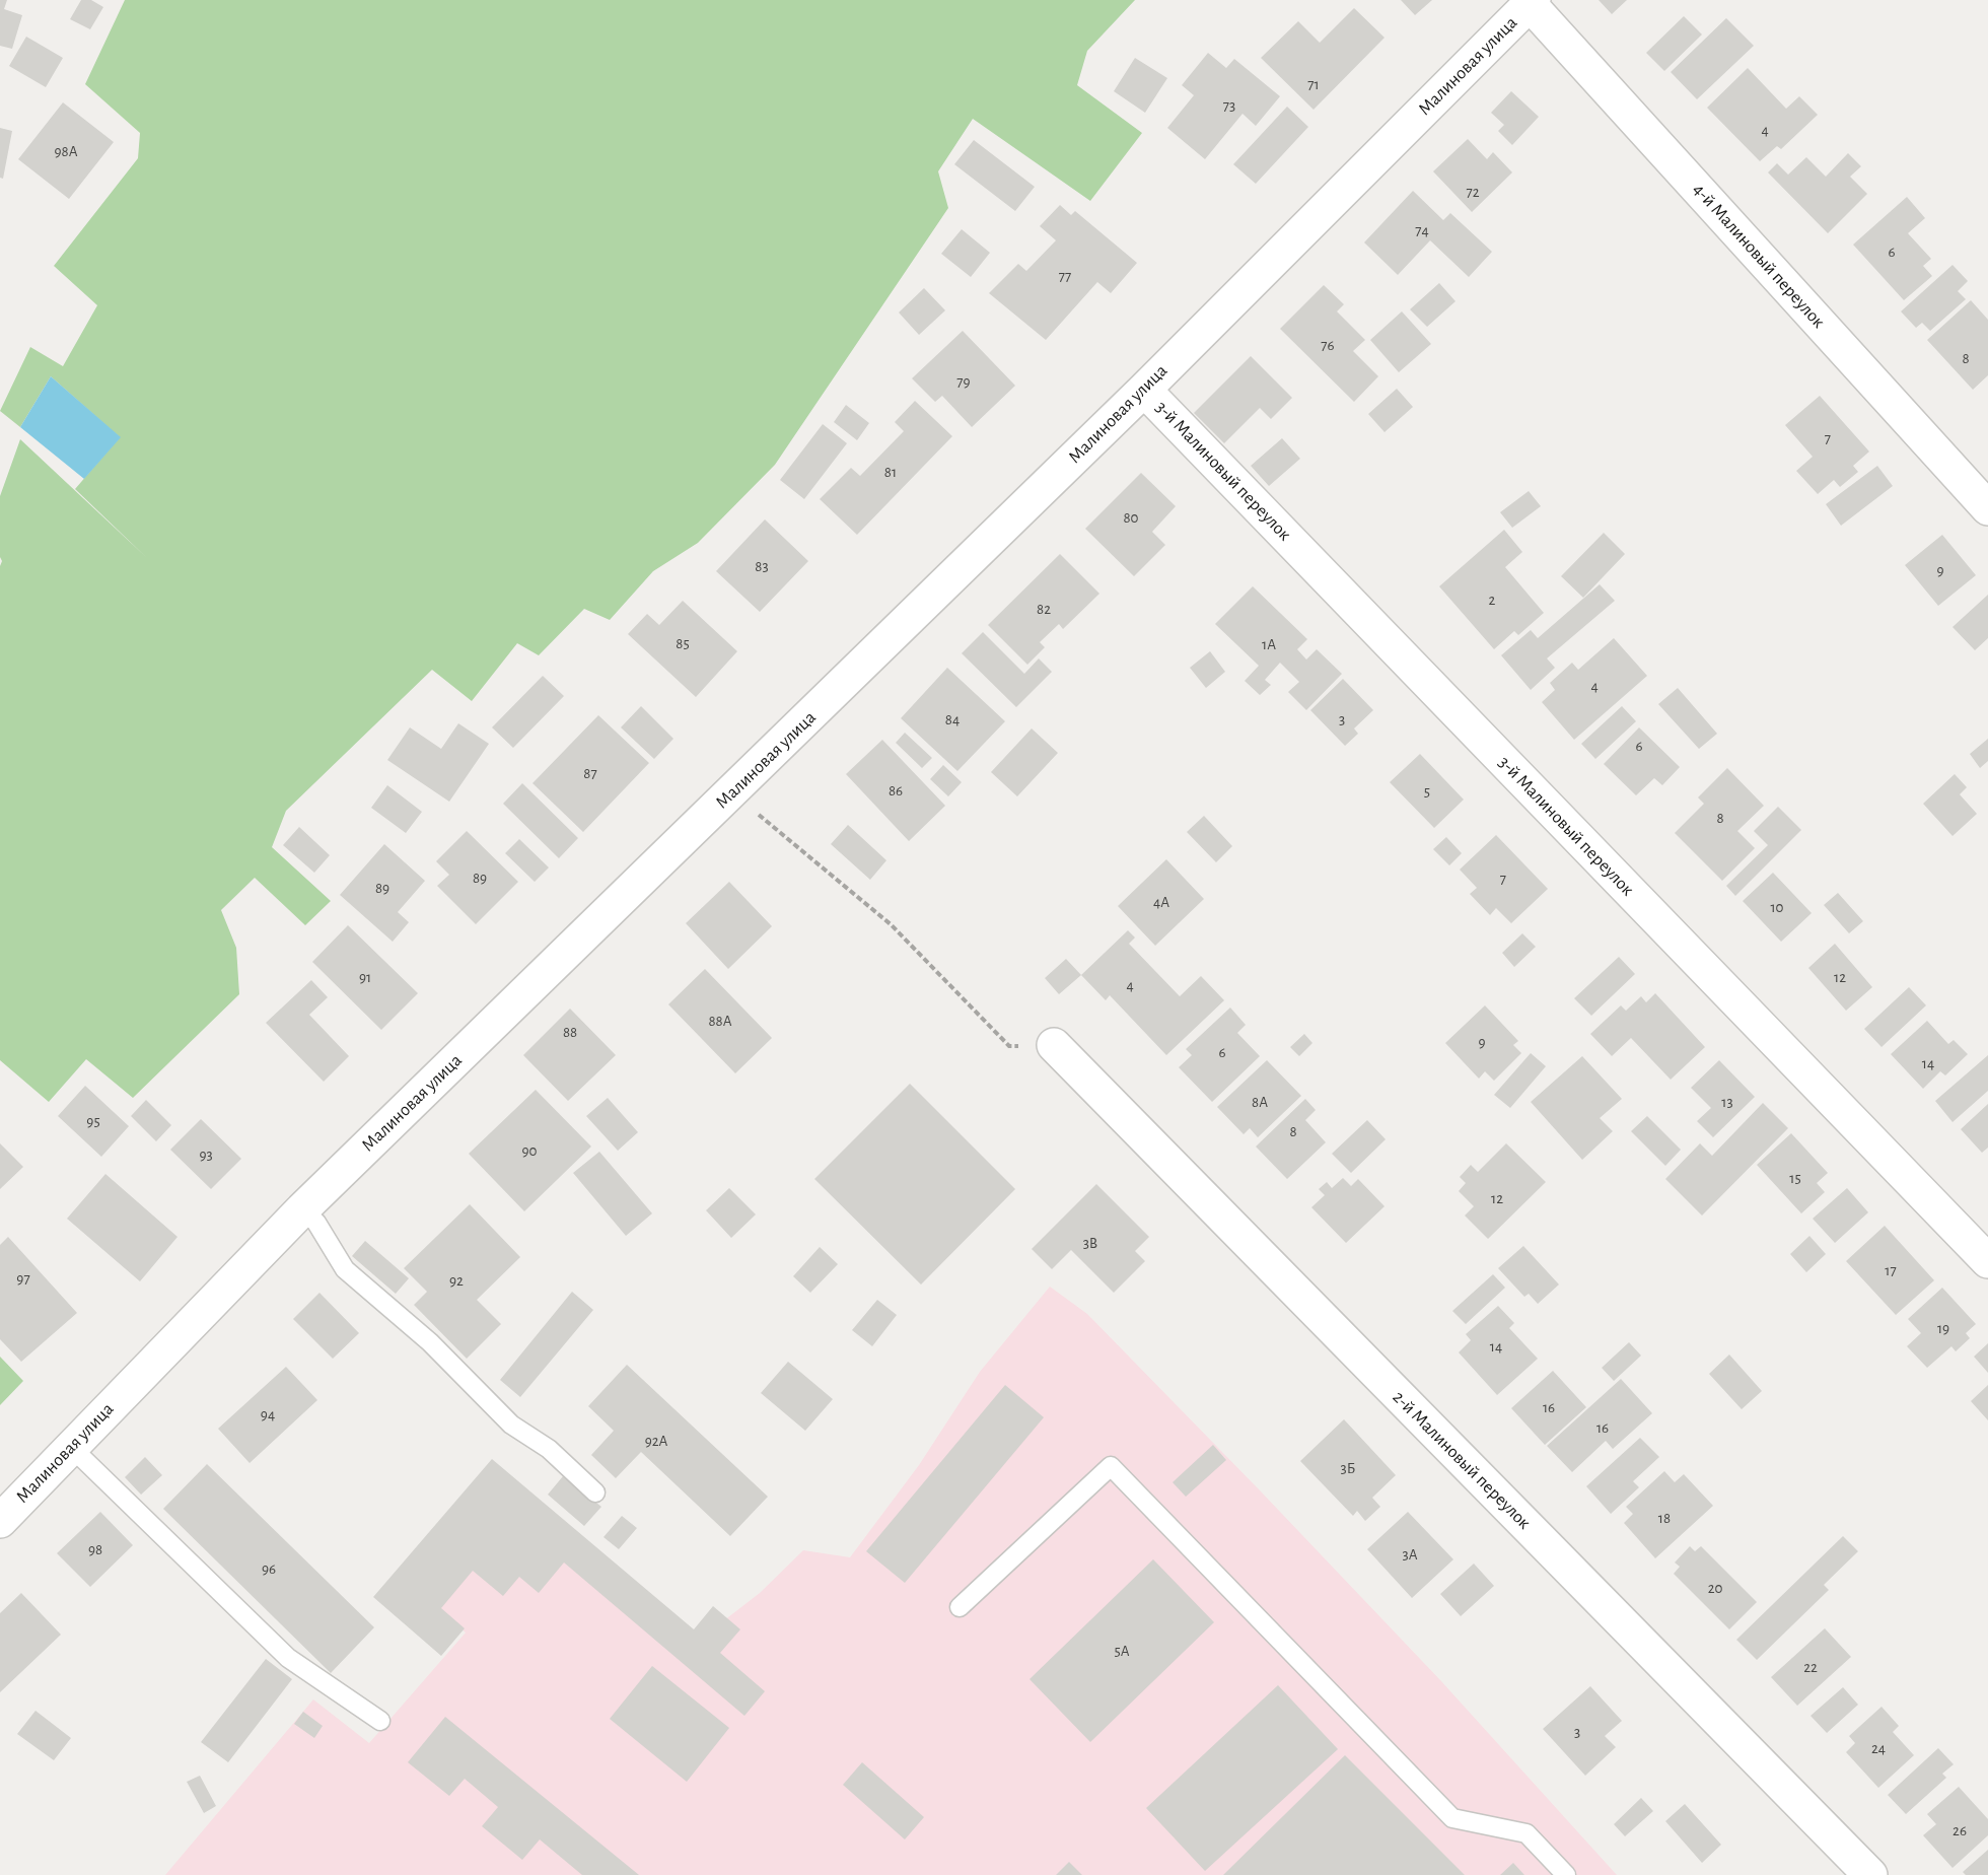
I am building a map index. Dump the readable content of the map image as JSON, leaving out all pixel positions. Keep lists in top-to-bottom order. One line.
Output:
{"streets":{"street":["Малиновая улица","4-й Малиновый переулок","3-й Малиновый переулок","2-й Малиновый переулок"]},"crossings":[["Малиновая улица","4-й Малиновый переулок"],["Малиновая улица","3-й Малиновый переулок"]],"house_numbers":["71","73","4","98А","72","74","6","77","76","8","79","7","81","80","83","9","2","82","85","1А","4","84","3","6","87","86","5","8","89","7","89","4А","10","91","12","4","88А","88","9","6","14","8А","13","95","8","90","93","15","12","3В","17","97","92","19","14","16","94","16","92А","3Б","18","98","3А","96","20","5А","22","3","24","26"]}
